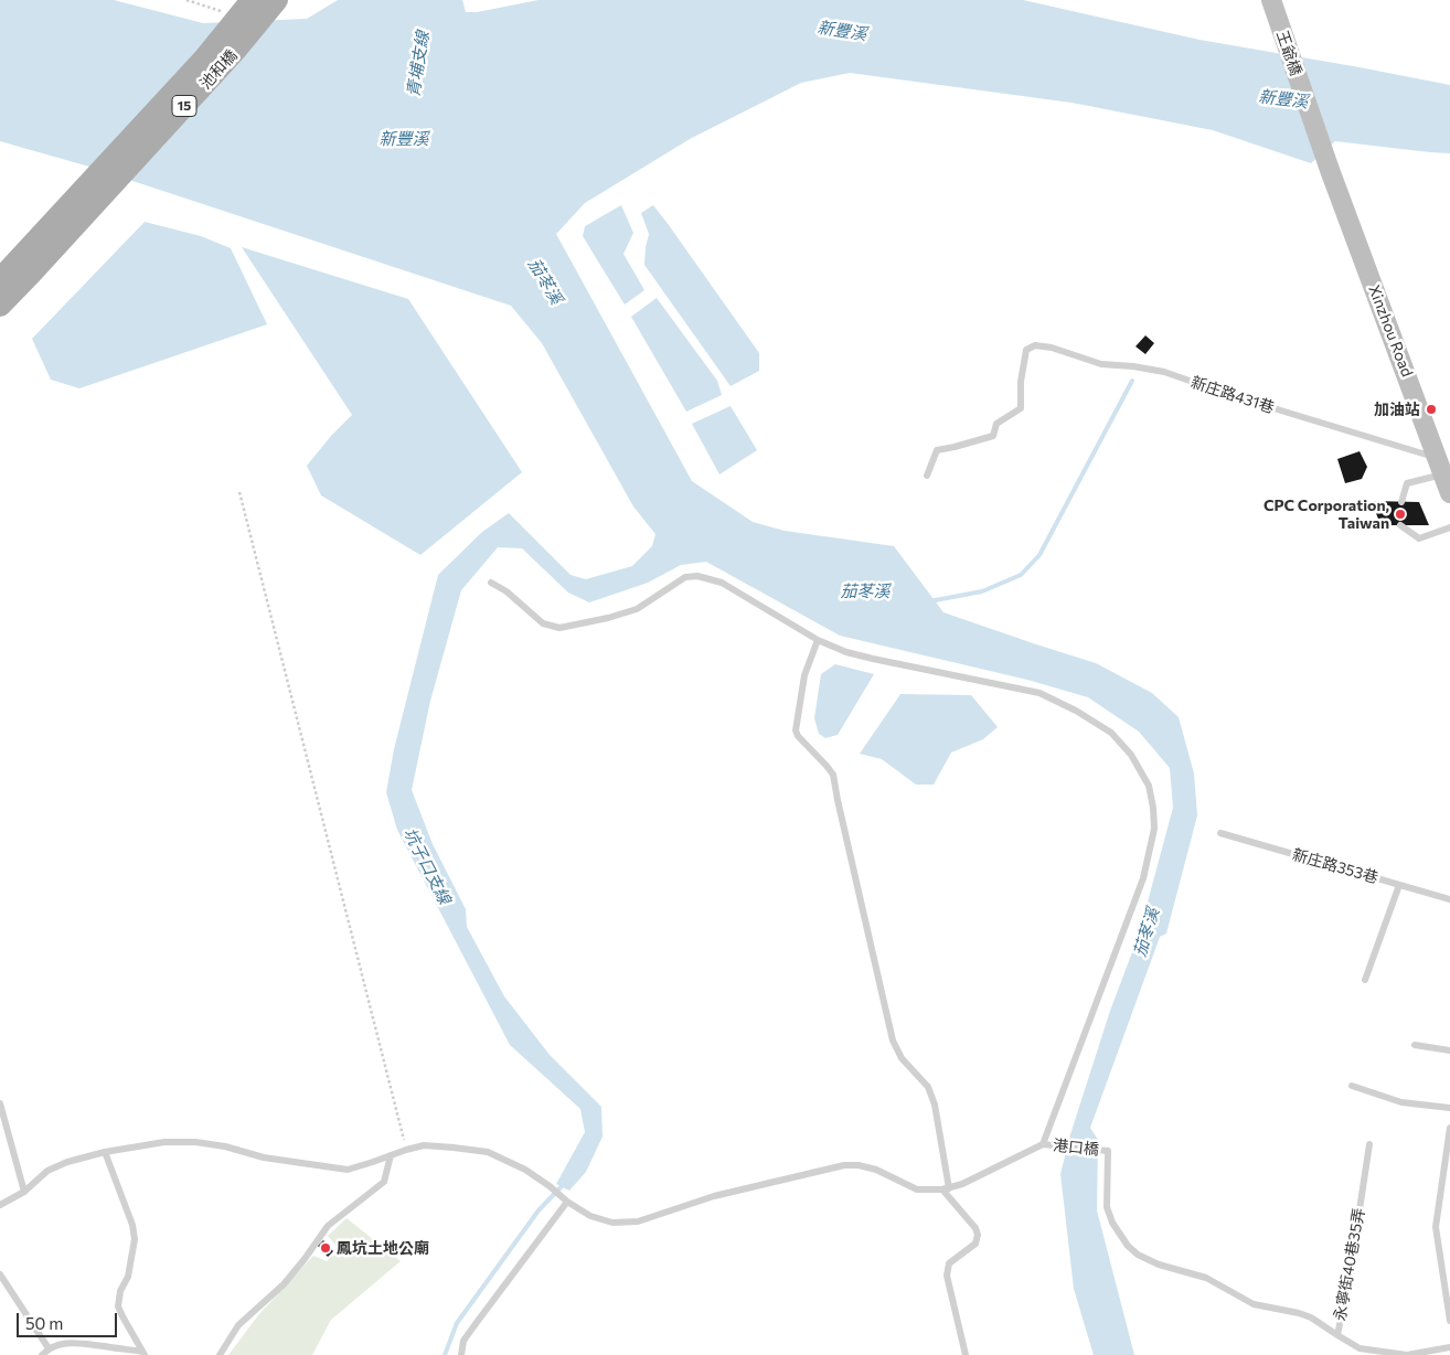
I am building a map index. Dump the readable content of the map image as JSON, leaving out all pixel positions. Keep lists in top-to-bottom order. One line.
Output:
{"streets":{"main road":["池和橋","15"],"street":["王爺橋","Xinzhou Road"],"lane":["新庄路431巷","新庄路353巷","港口橋","永寧街40巷35弄"]},"crossings":[["王爺橋","Xinzhou Road"],["池和橋","15"],["Xinzhou Road","新庄路431巷"],["港口橋","永寧街40巷35弄"]],"water":["新豐溪","青埔支線","茄苳溪","坑子口支線"],"places":["加油站","CPC Corporation, Taiwan","鳳坑土地公廟"],"scale_bar":"50 m"}
